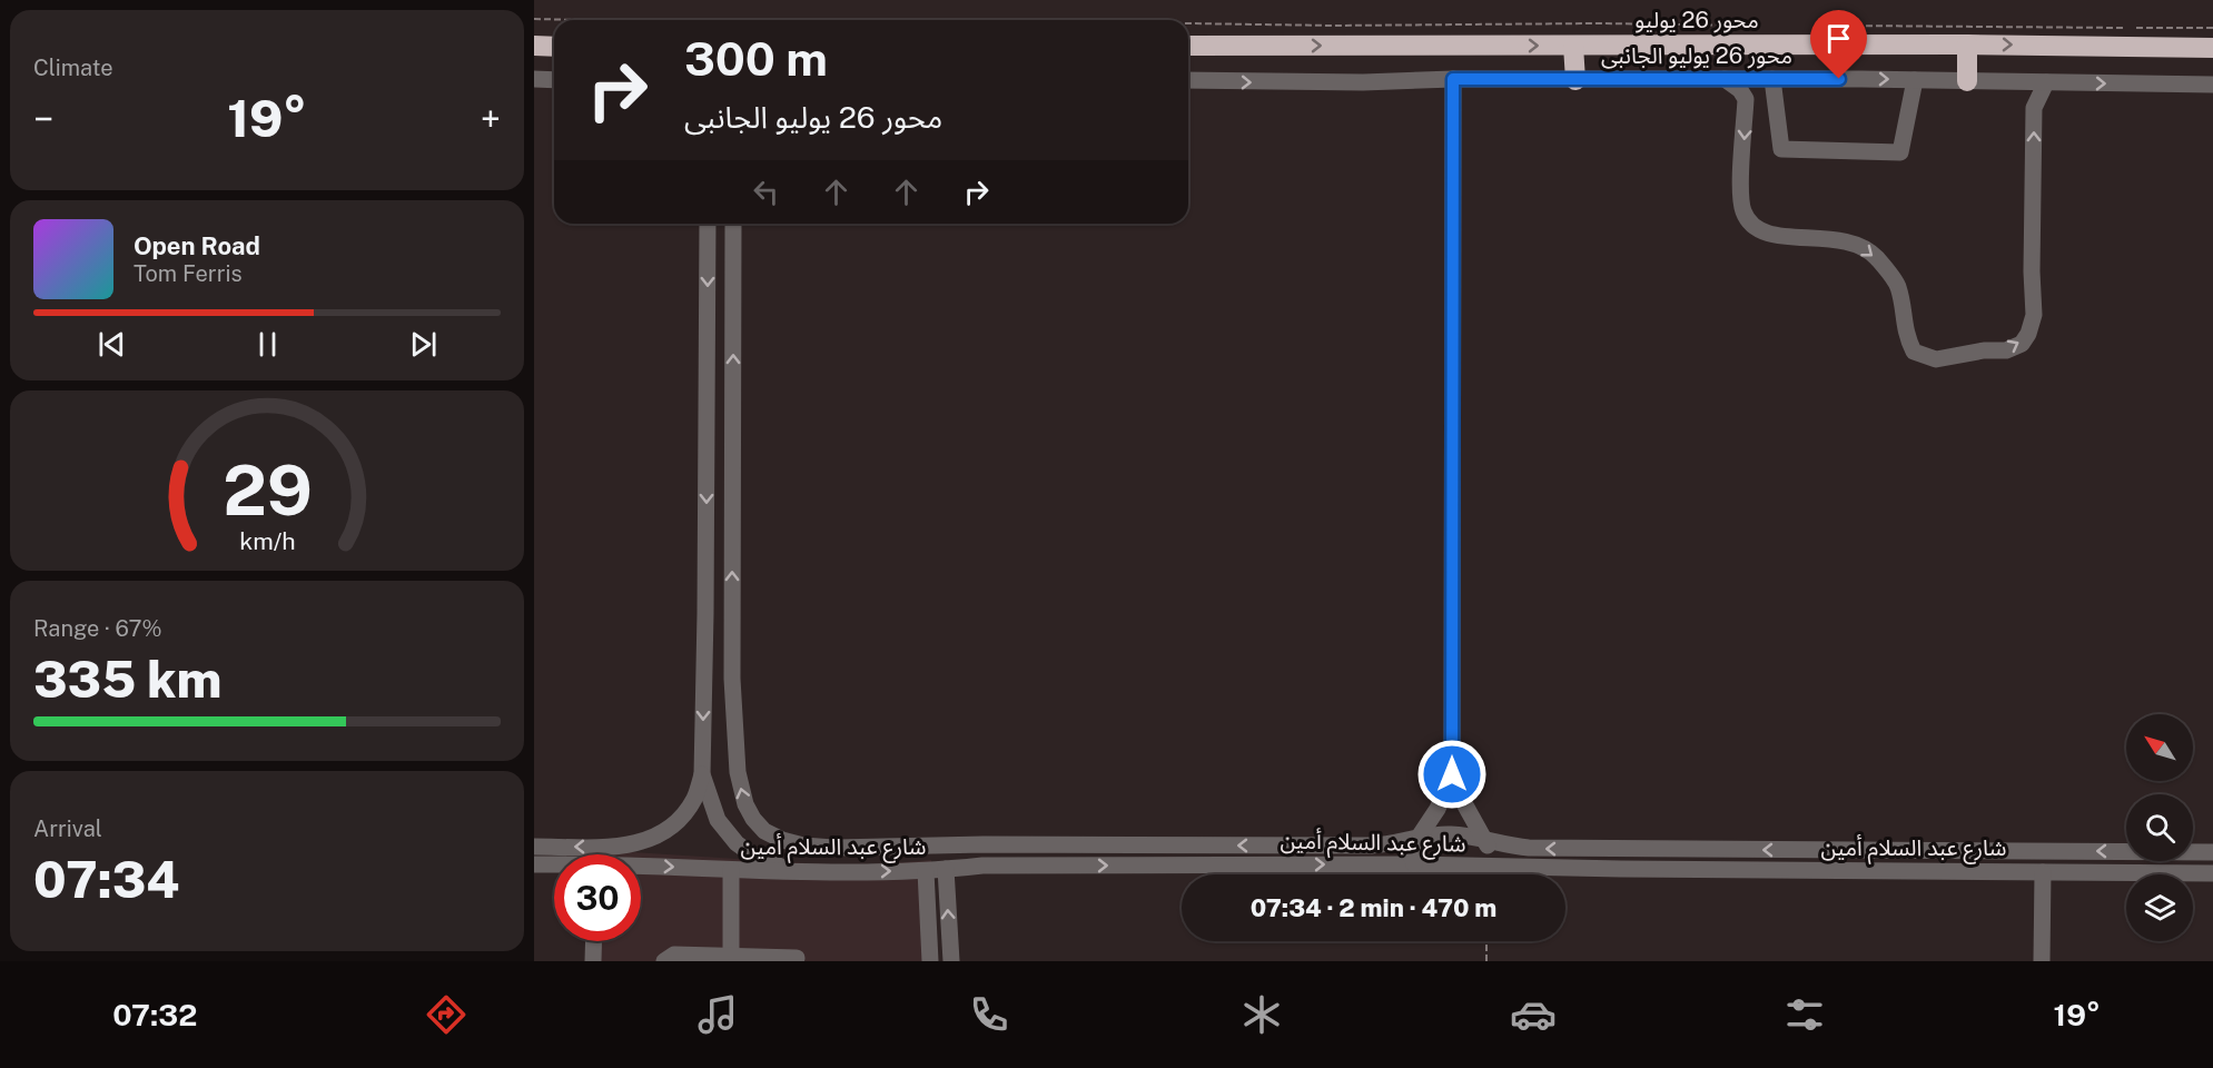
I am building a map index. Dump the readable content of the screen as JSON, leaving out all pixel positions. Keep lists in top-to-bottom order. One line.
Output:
{"streets":{"highway":["محور 26 يوليو"],"street":["محور 26 يوليو الجانبى","شارع عبد السلام أمين"]},"one_way":["محور 26 يوليو","محور 26 يوليو الجانبى"],"north":"top left","page":{"tile":["Climate",["Range · 67%","335 km"],["Arrival","07:34"]],"turn":["300 m","محور 26 يوليو الجانبى"],"heat":["−","19°","+"],"song":["Open Road","Tom Ferris"],"limit":"30","trip":"07:34 · 2 min · 470 m","tabs":["07:32","19°"],"gauge":["29","km/h"]}}
